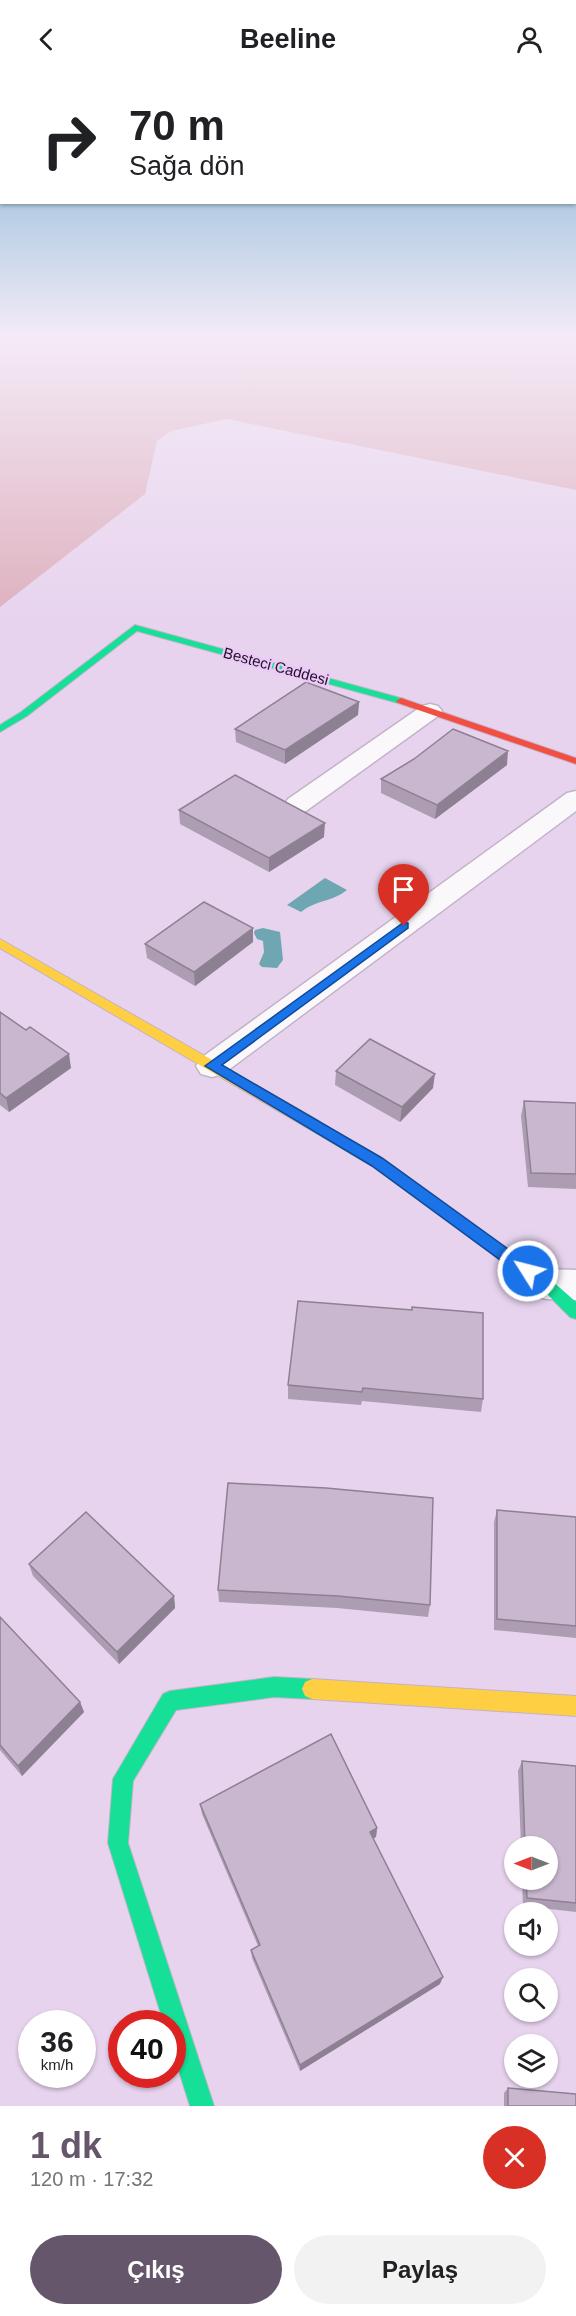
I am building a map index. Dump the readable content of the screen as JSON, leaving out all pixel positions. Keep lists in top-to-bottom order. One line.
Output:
{"streets":{"street":["Besteci Caddesi"]},"north":"left","page":{"header":"Beeline","turn":["70 m","Sağa dön"],"speed":"36 km/h","limit":"40","heading":["1 dk","120 m · 17:32"],"buttons":["Çıkış","Paylaş"]}}
